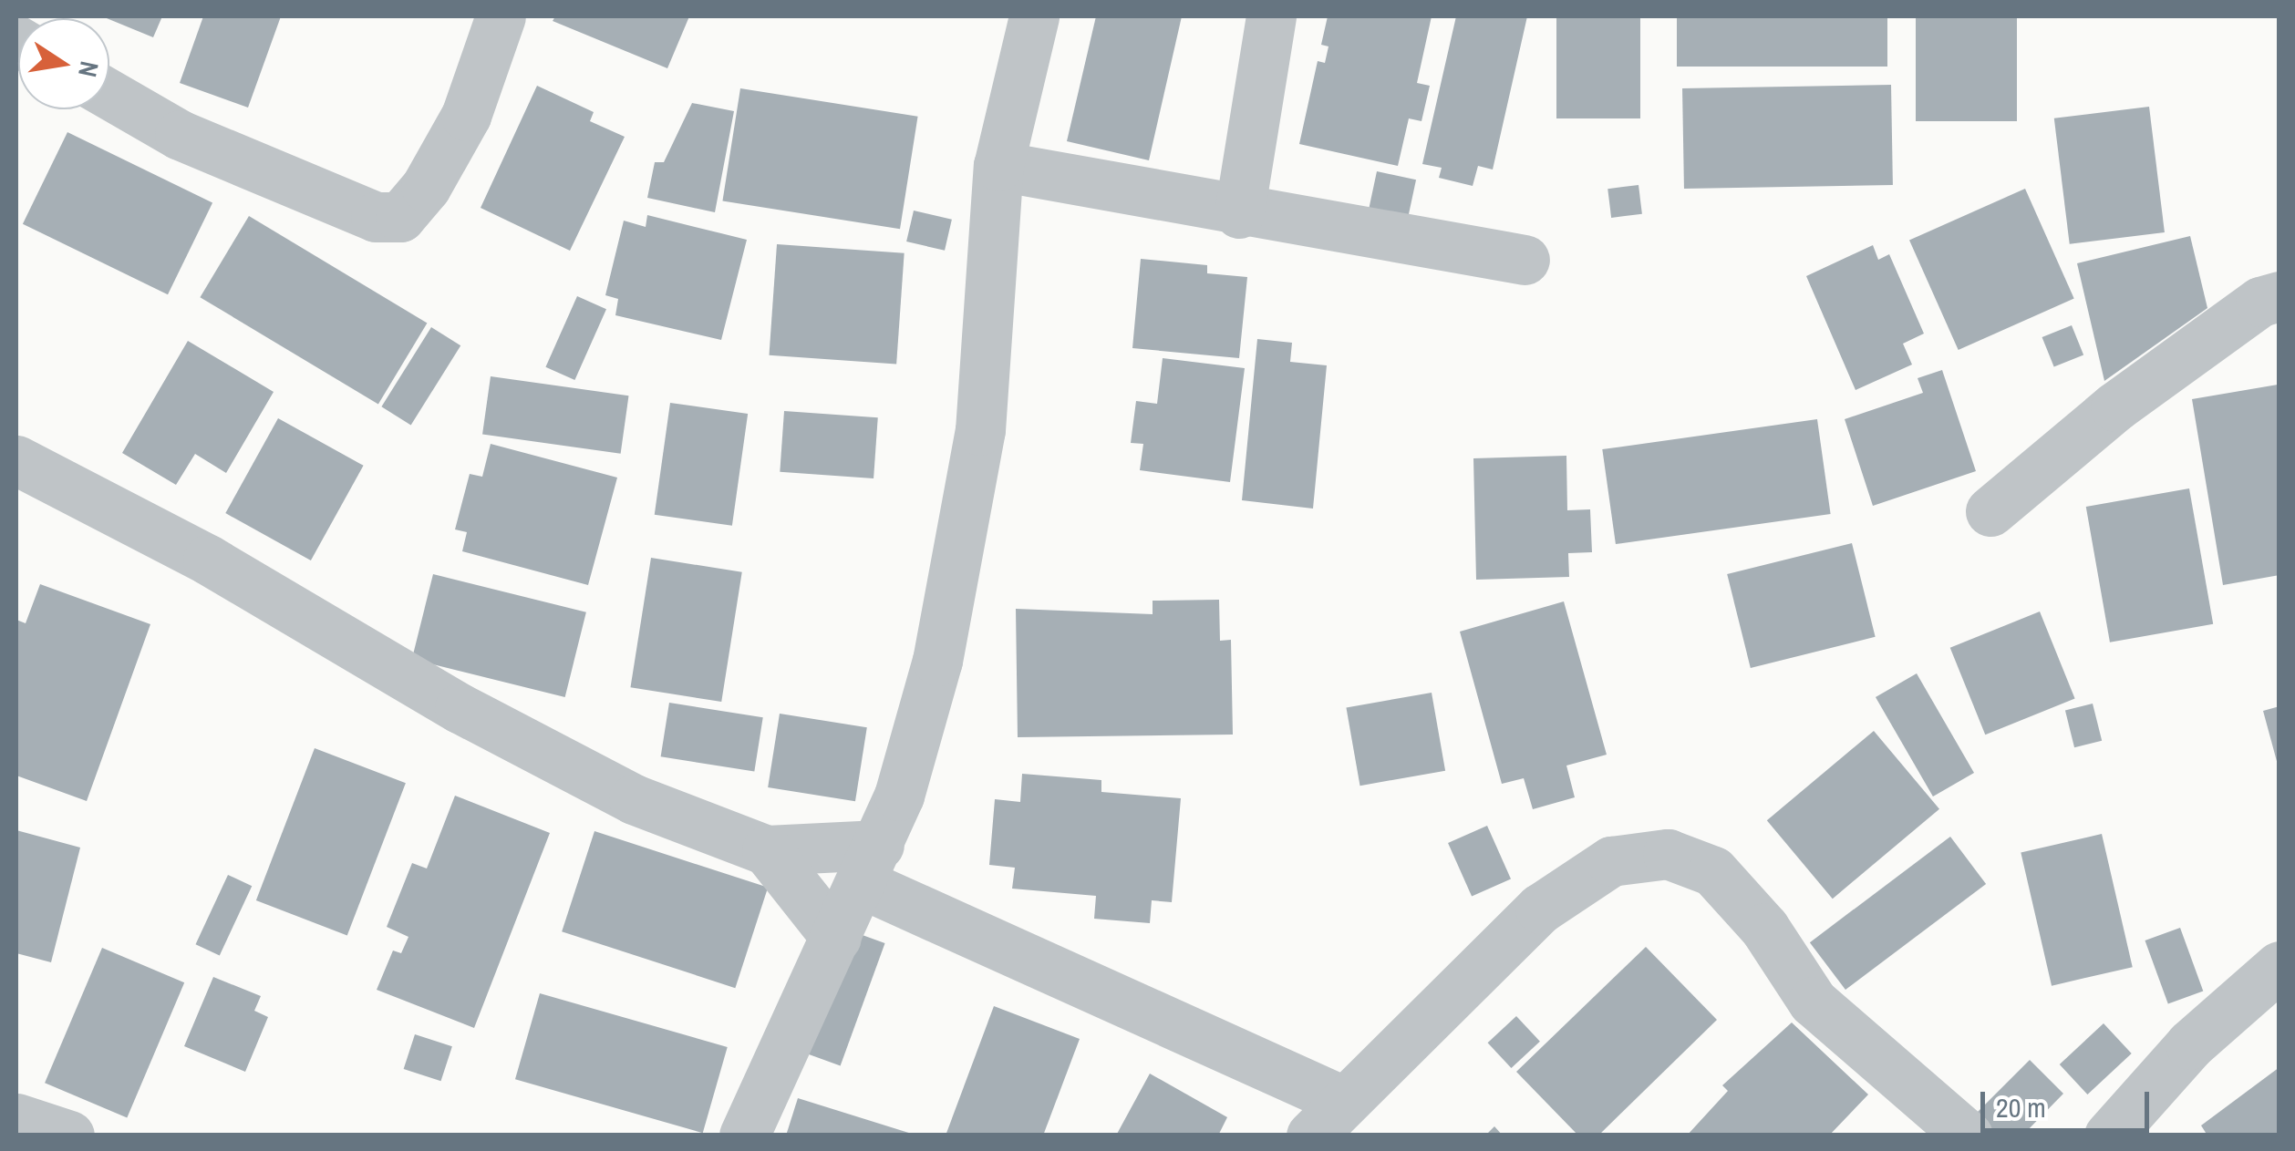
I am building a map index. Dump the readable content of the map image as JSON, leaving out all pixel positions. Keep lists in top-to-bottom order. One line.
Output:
{"scale_bar":"20 m","north":"right"}
